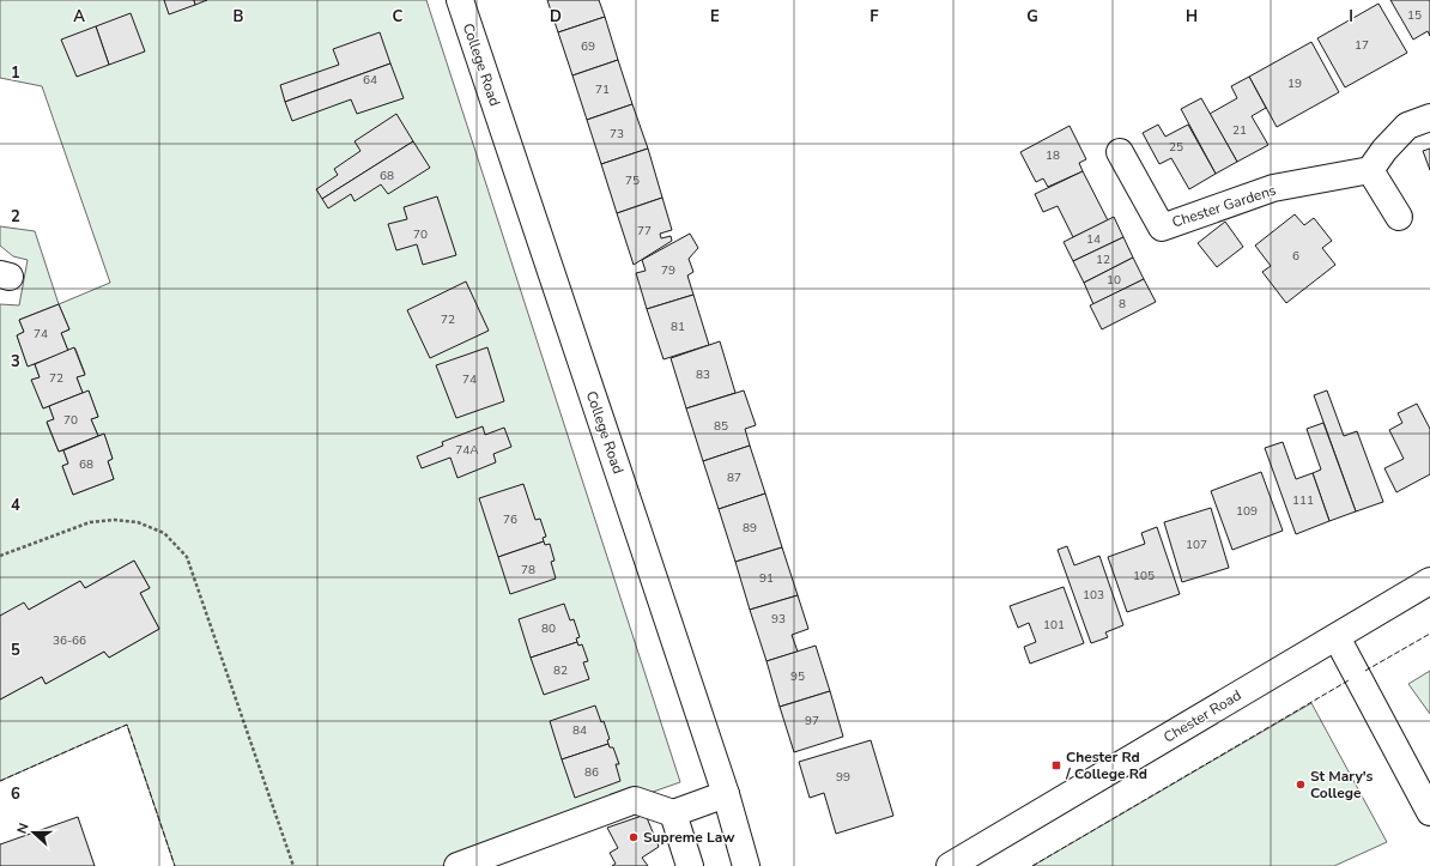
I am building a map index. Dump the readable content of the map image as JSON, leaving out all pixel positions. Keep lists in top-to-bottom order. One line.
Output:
{"streets":{"main road":["College Road","Chester Gardens","Chester Road"]},"places":{"transit":["Chester Rd / College Rd"],"other":["St Mary's College","Supreme Law"]},"house_numbers":["15","17","69","64","19","71","21","73","25","18","68","75","77","70","14","6","12","79","10","8","72","81","74","83","72","74","70","85","74A","68","87","111","109","76","89","107","78","105","91","103","93","101","80","36-66","82","95","97","84","86","99"],"north":"left","grid":{"columns":["A","B","C","D","E","F","G","H","I"],"rows":["1","2","3","4","5","6"]}}
